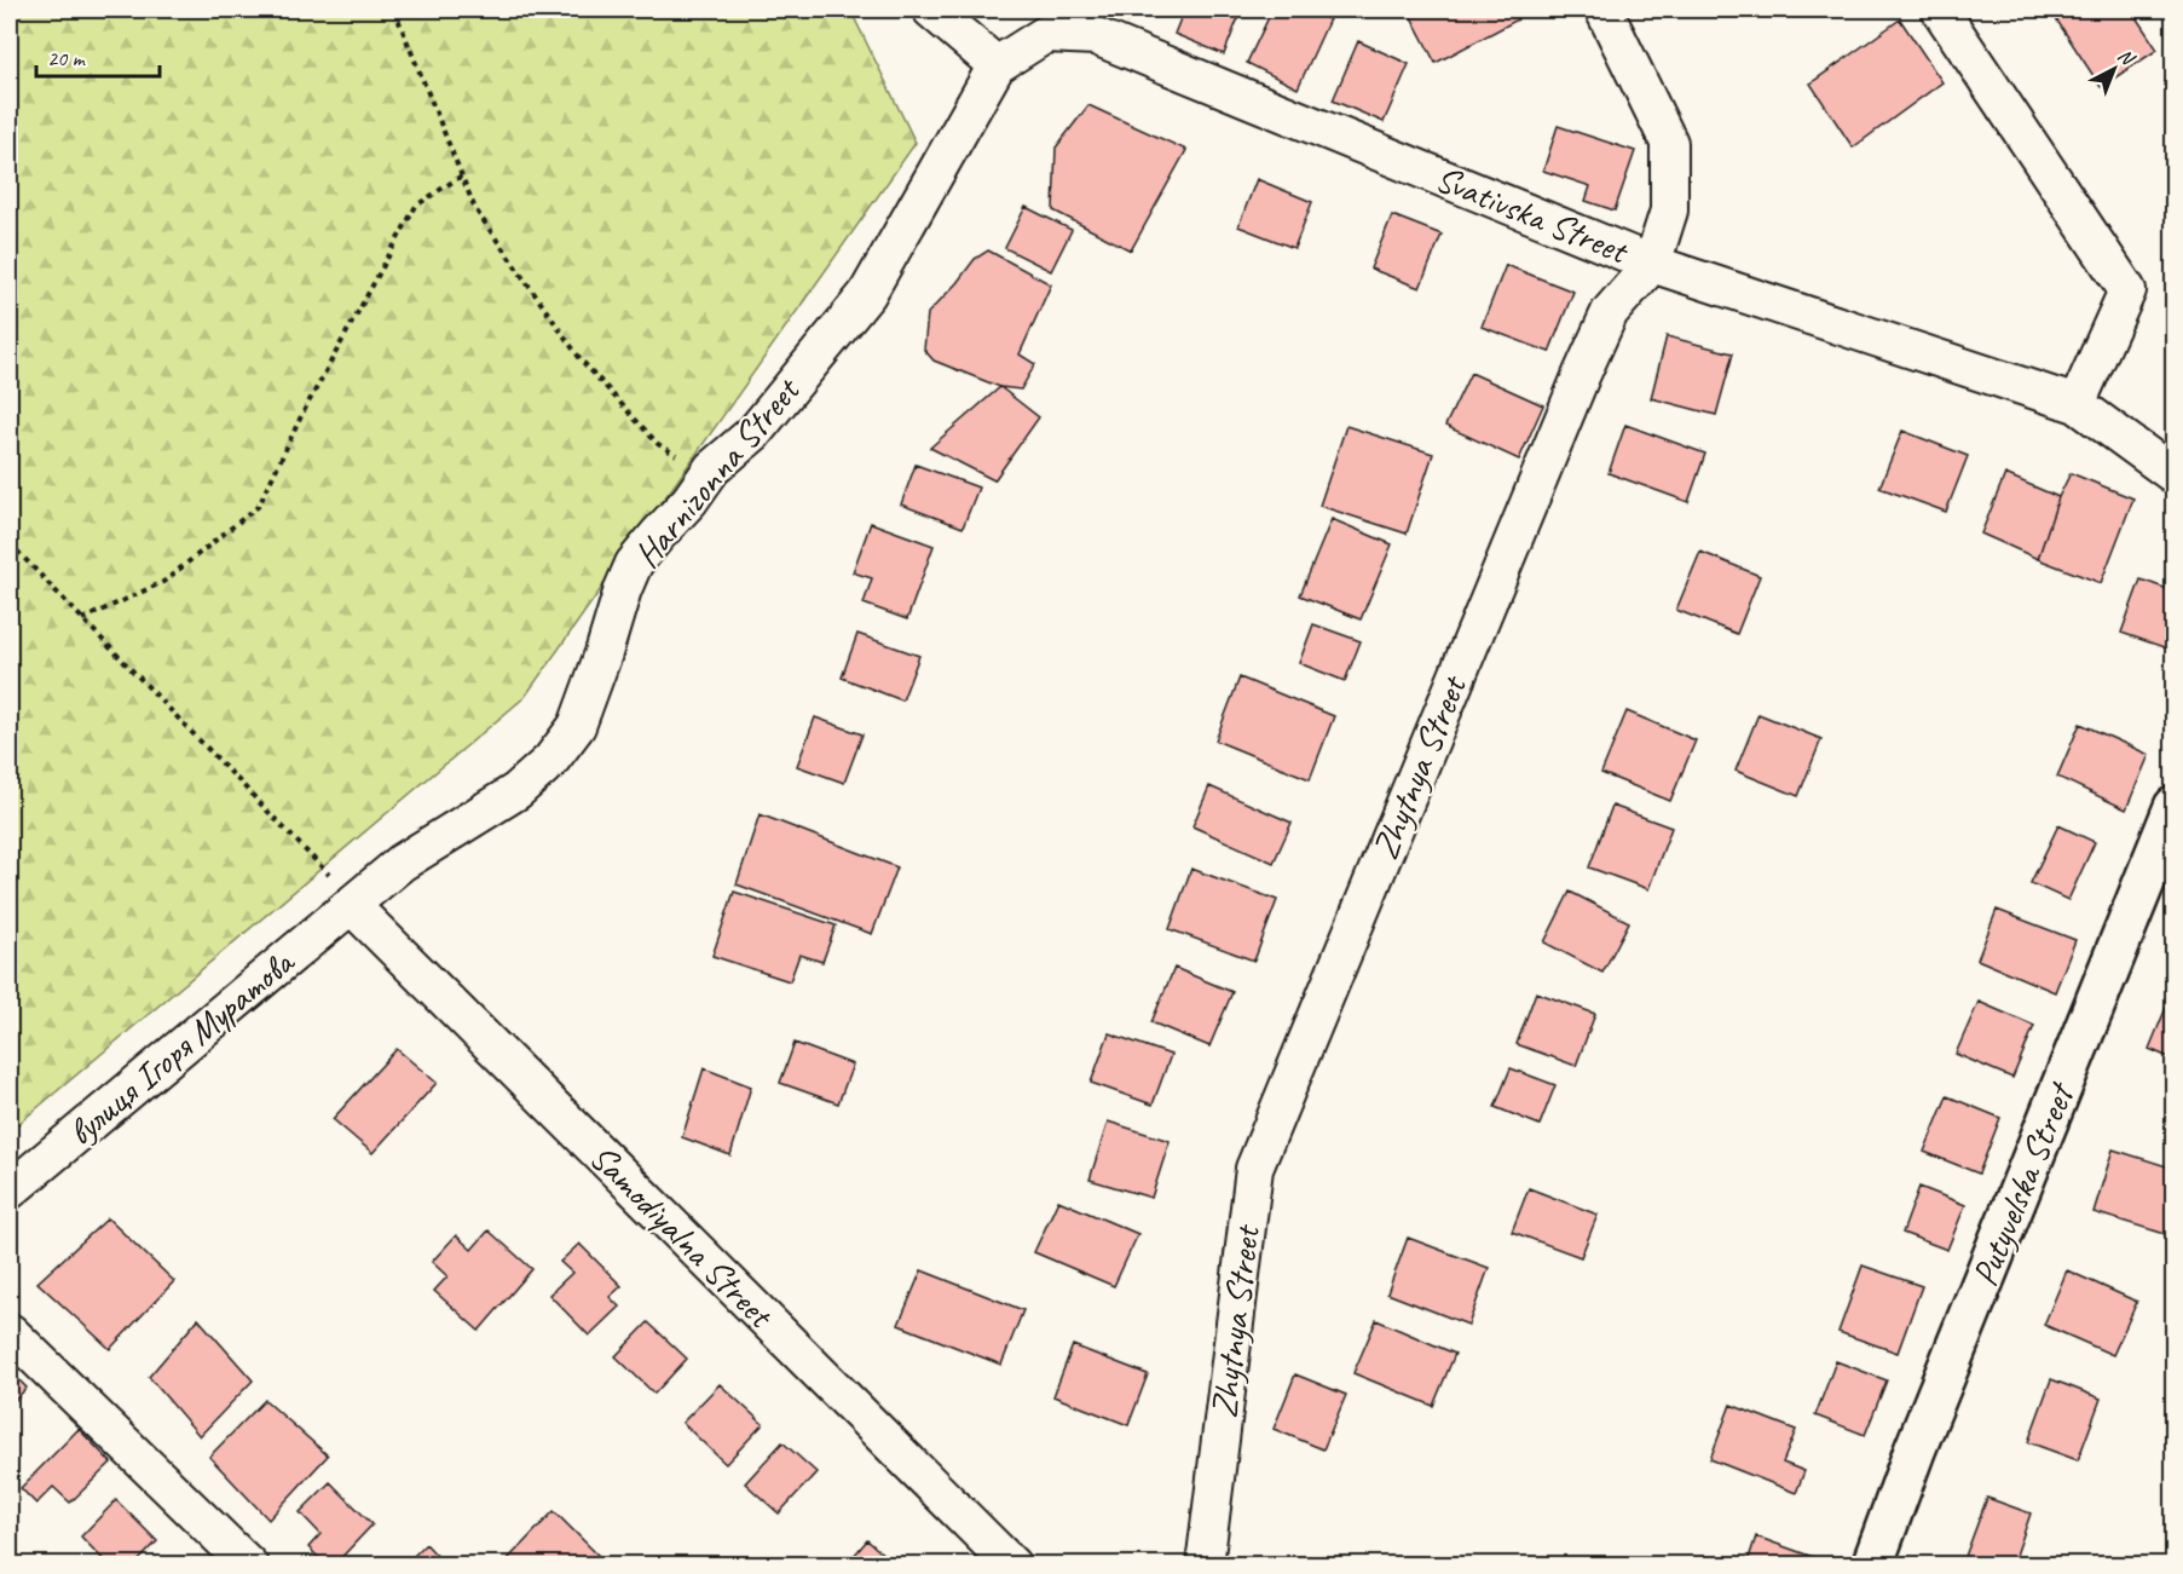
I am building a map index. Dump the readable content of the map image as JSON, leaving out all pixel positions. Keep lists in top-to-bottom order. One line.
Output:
{"streets":{"street":["Svativska Street","Harnizonna Street","Zhytnya Street","вулиця Ігоря Муратова","Putyvelska Street","Samodiyalna Street"]},"crossings":[["Svativska Street","Harnizonna Street"],["Svativska Street","Zhytnya Street"],["Harnizonna Street","вулиця Ігоря Муратова"],["Harnizonna Street","Samodiyalna Street"],["вулиця Ігоря Муратова","Samodiyalna Street"]],"scale_bar":"20 m","north":"top right"}
